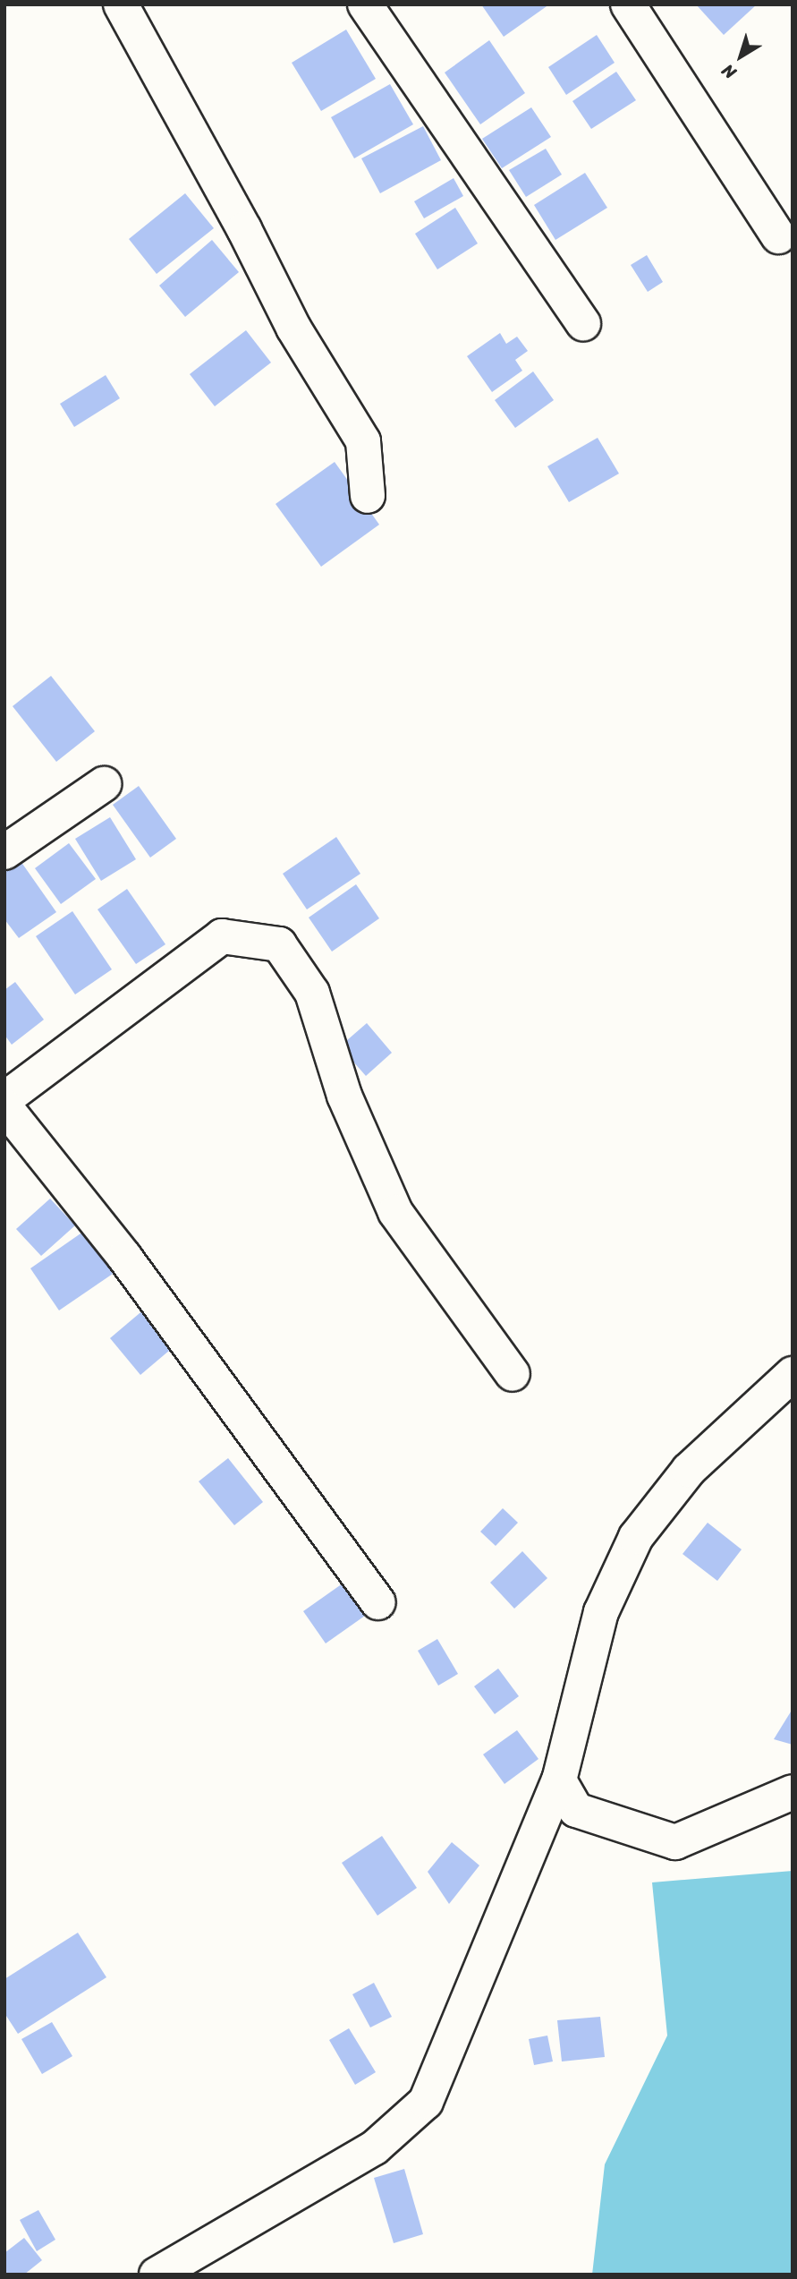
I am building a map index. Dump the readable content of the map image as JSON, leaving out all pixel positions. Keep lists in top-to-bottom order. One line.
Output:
{"north":"bottom left"}
